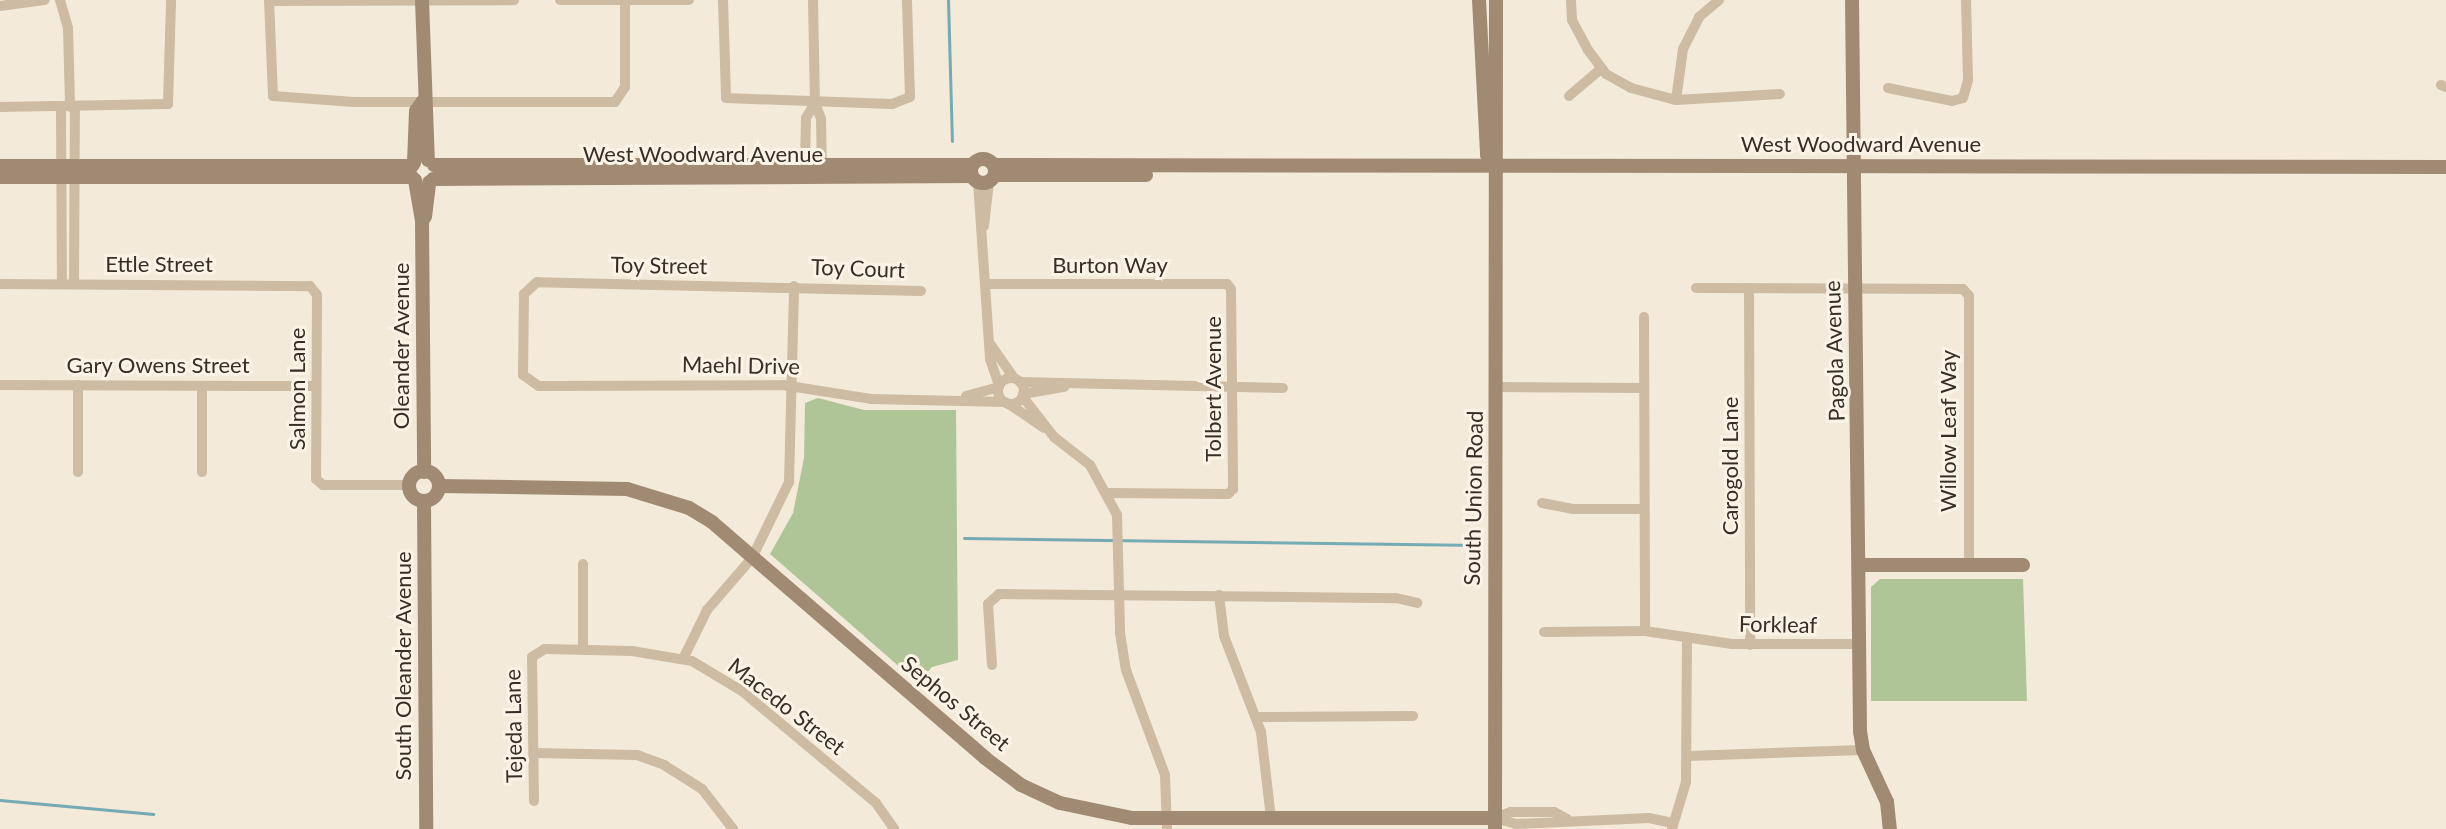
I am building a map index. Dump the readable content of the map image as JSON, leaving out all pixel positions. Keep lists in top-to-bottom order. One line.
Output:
{"streets":{"street":["West Woodward Avenue","Ettle Street","Toy Street","Burton Way","Toy Court","Oleander Avenue","Pagola Avenue","Gary Owens Street","Maehl Drive","Salmon Lane","Tolbert Avenue","Willow Leaf Way","Carogold Lane","South Union Road","Forkleaf","South Oleander Avenue","Sephos Street","Macedo Street","Tejeda Lane"]},"crossings":[["West Woodward Avenue","Oleander Avenue"],["West Woodward Avenue","Pagola Avenue"],["West Woodward Avenue","South Union Road"],["Ettle Street","Salmon Lane"],["Toy Street","Toy Court"],["Toy Street","Maehl Drive"],["Burton Way","Tolbert Avenue"],["Oleander Avenue","Salmon Lane"],["Oleander Avenue","South Oleander Avenue"],["Oleander Avenue","Sephos Street"],["Pagola Avenue","Willow Leaf Way"],["Pagola Avenue","Forkleaf"],["Gary Owens Street","Salmon Lane"],["Salmon Lane","South Oleander Avenue"],["Salmon Lane","Sephos Street"],["Carogold Lane","Forkleaf"],["South Union Road","Sephos Street"],["South Oleander Avenue","Sephos Street"],["Macedo Street","Tejeda Lane"]]}
